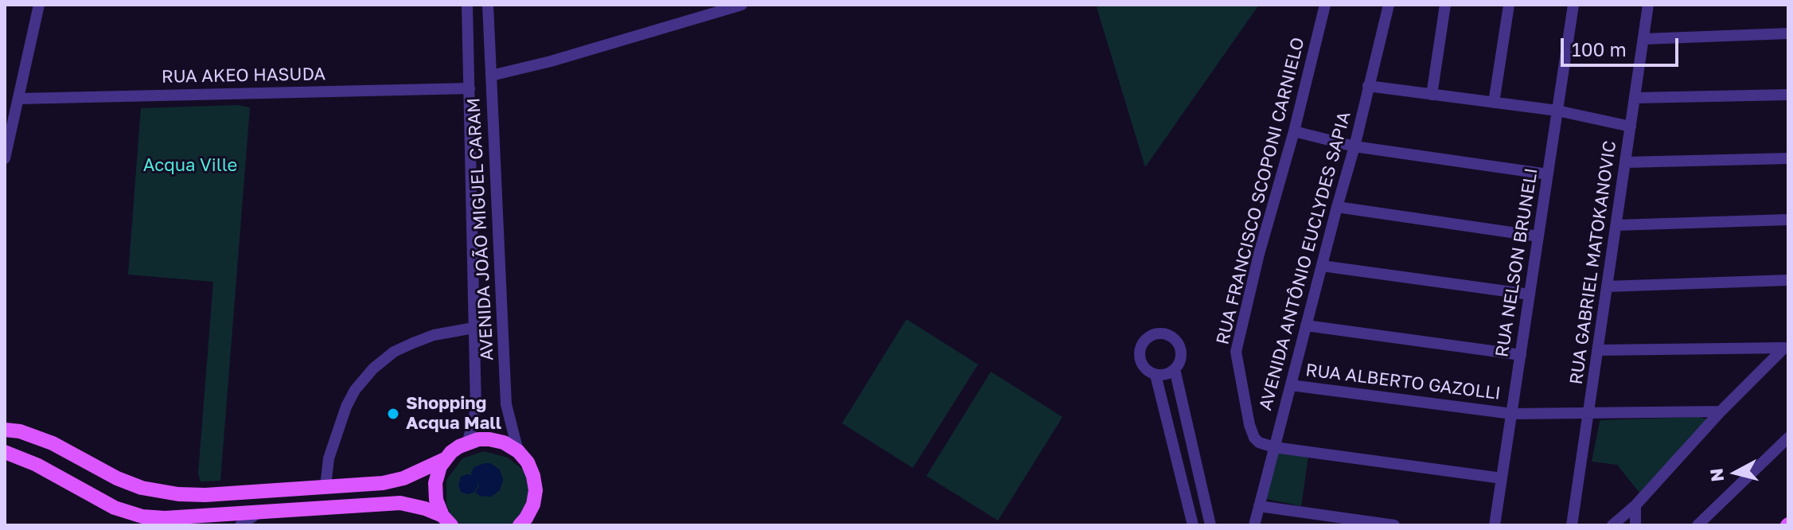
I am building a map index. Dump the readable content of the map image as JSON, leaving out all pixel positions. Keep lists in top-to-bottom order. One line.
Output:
{"streets":{"street":["RUA AKEO HASUDA","RUA FRANCISCO SCOPONI CARNIELO","AVENIDA JOÃO MIGUEL CARAM","AVENIDA ANTÔNIO EUCLYDES SAPIA","RUA NELSON BRUNELI","RUA GABRIEL MATOKANOVIC","RUA ALBERTO GAZOLLI"]},"crossings":[["RUA AKEO HASUDA","AVENIDA JOÃO MIGUEL CARAM"],["RUA FRANCISCO SCOPONI CARNIELO","AVENIDA ANTÔNIO EUCLYDES SAPIA"],["AVENIDA ANTÔNIO EUCLYDES SAPIA","RUA ALBERTO GAZOLLI"],["RUA NELSON BRUNELI","RUA ALBERTO GAZOLLI"],["RUA GABRIEL MATOKANOVIC","RUA ALBERTO GAZOLLI"]],"parks":["Acqua Ville"],"places":["Shopping Acqua Mall"],"scale_bar":"100 m","north":"left"}
